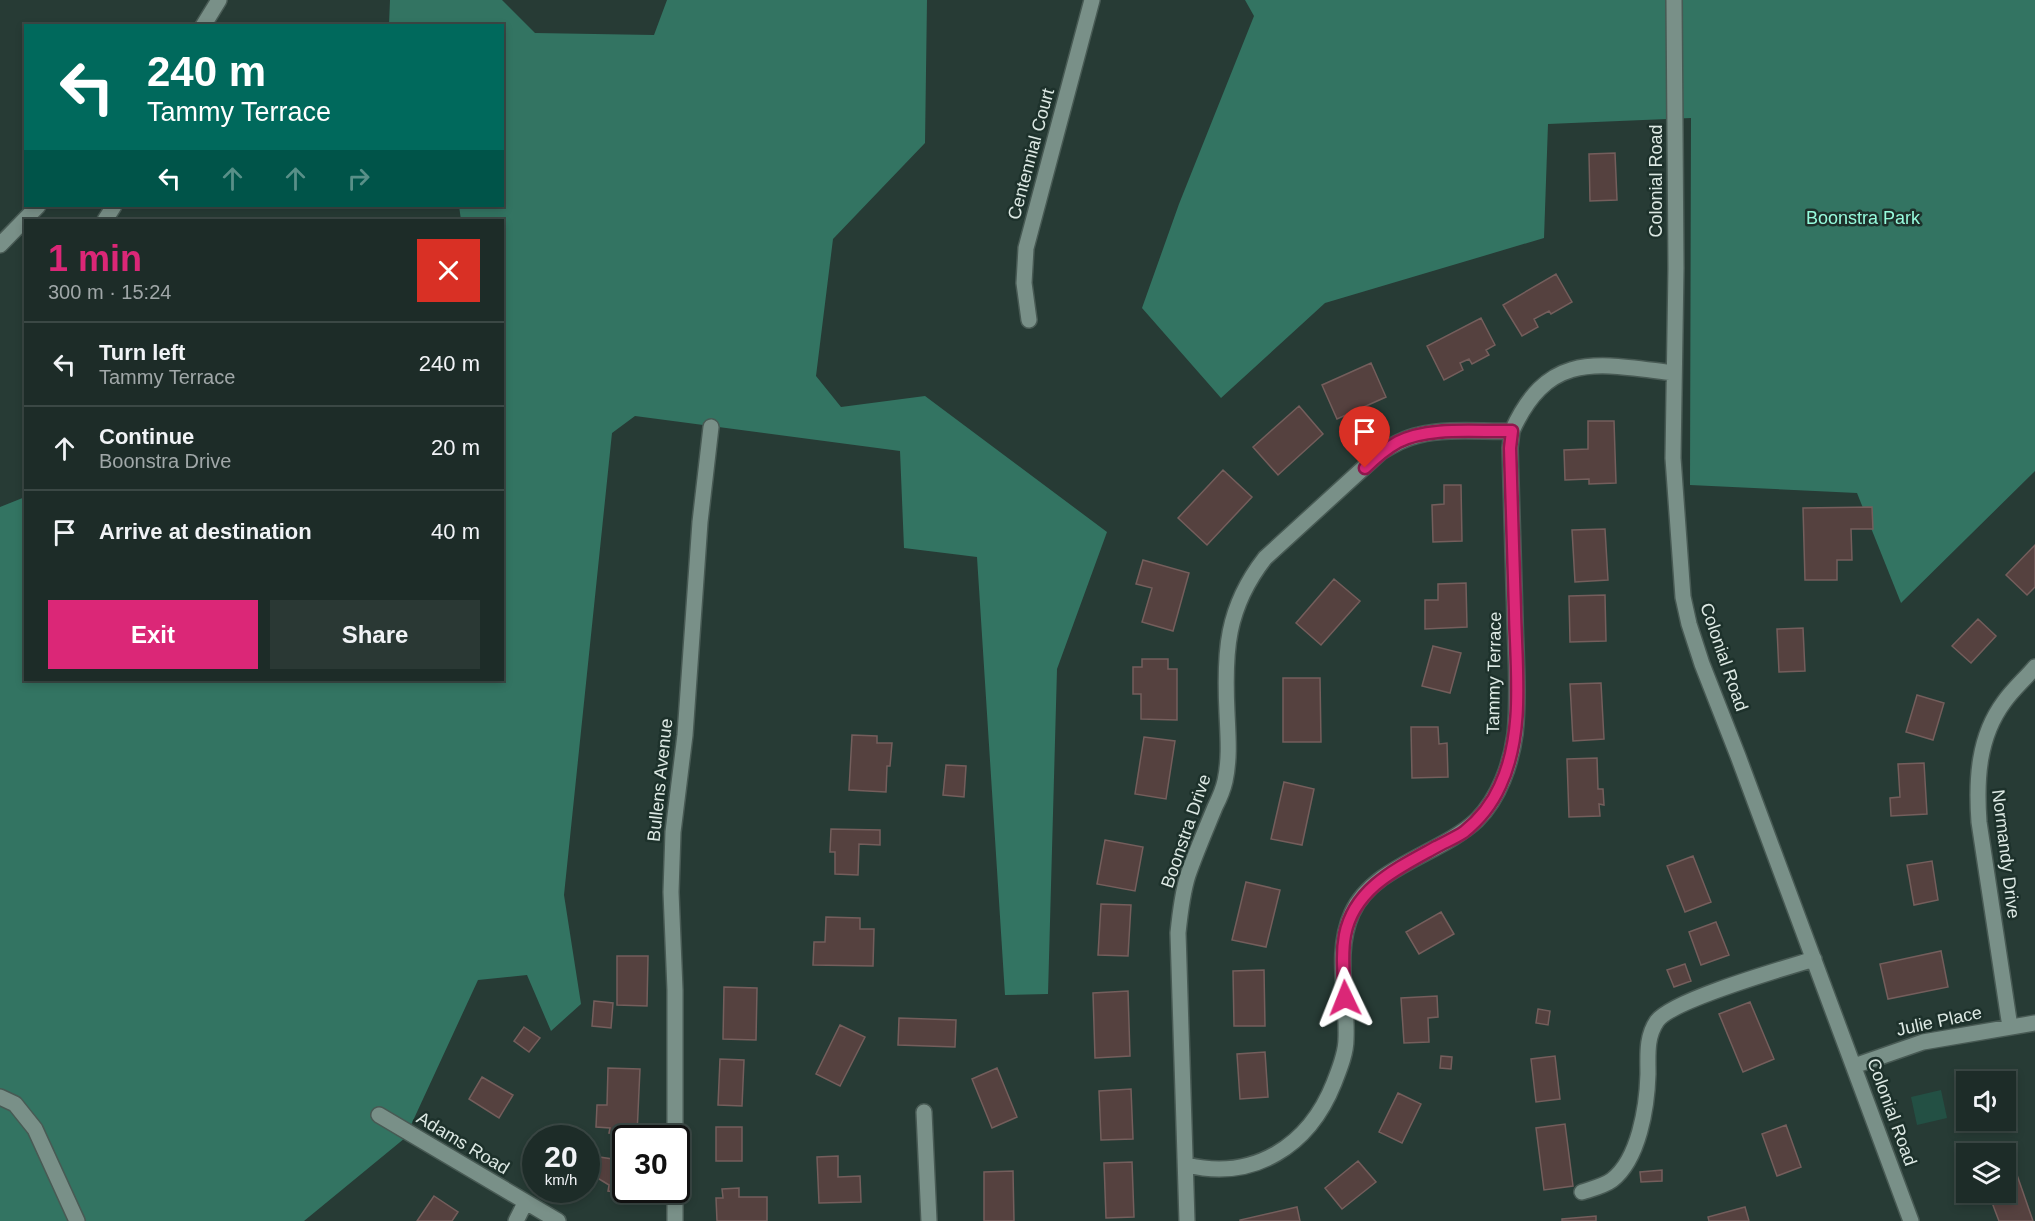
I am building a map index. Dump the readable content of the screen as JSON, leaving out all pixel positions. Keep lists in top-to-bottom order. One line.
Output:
{"streets":{"street":["Centennial Court","Colonial Road","Tammy Terrace","Bullens Avenue","Boonstra Drive","Normandy Drive","Julie Place","Adams Road"]},"crossings":[["Colonial Road","Tammy Terrace"],["Colonial Road","Julie Place"],["Tammy Terrace","Boonstra Drive"],["Normandy Drive","Julie Place"]],"parks":["Boonstra Park"],"page":{"turn":["240 m","Tammy Terrace"],"heading":["1 min","300 m · 15:24"],"list":[{"name":"Turn left","note":"Tammy Terrace","value":"240 m"},{"name":"Continue","note":"Boonstra Drive","value":"20 m"},{"name":"Arrive at destination","value":"40 m"}],"buttons":["Exit","Share"],"speed":"20 km/h","limit":"30"}}
